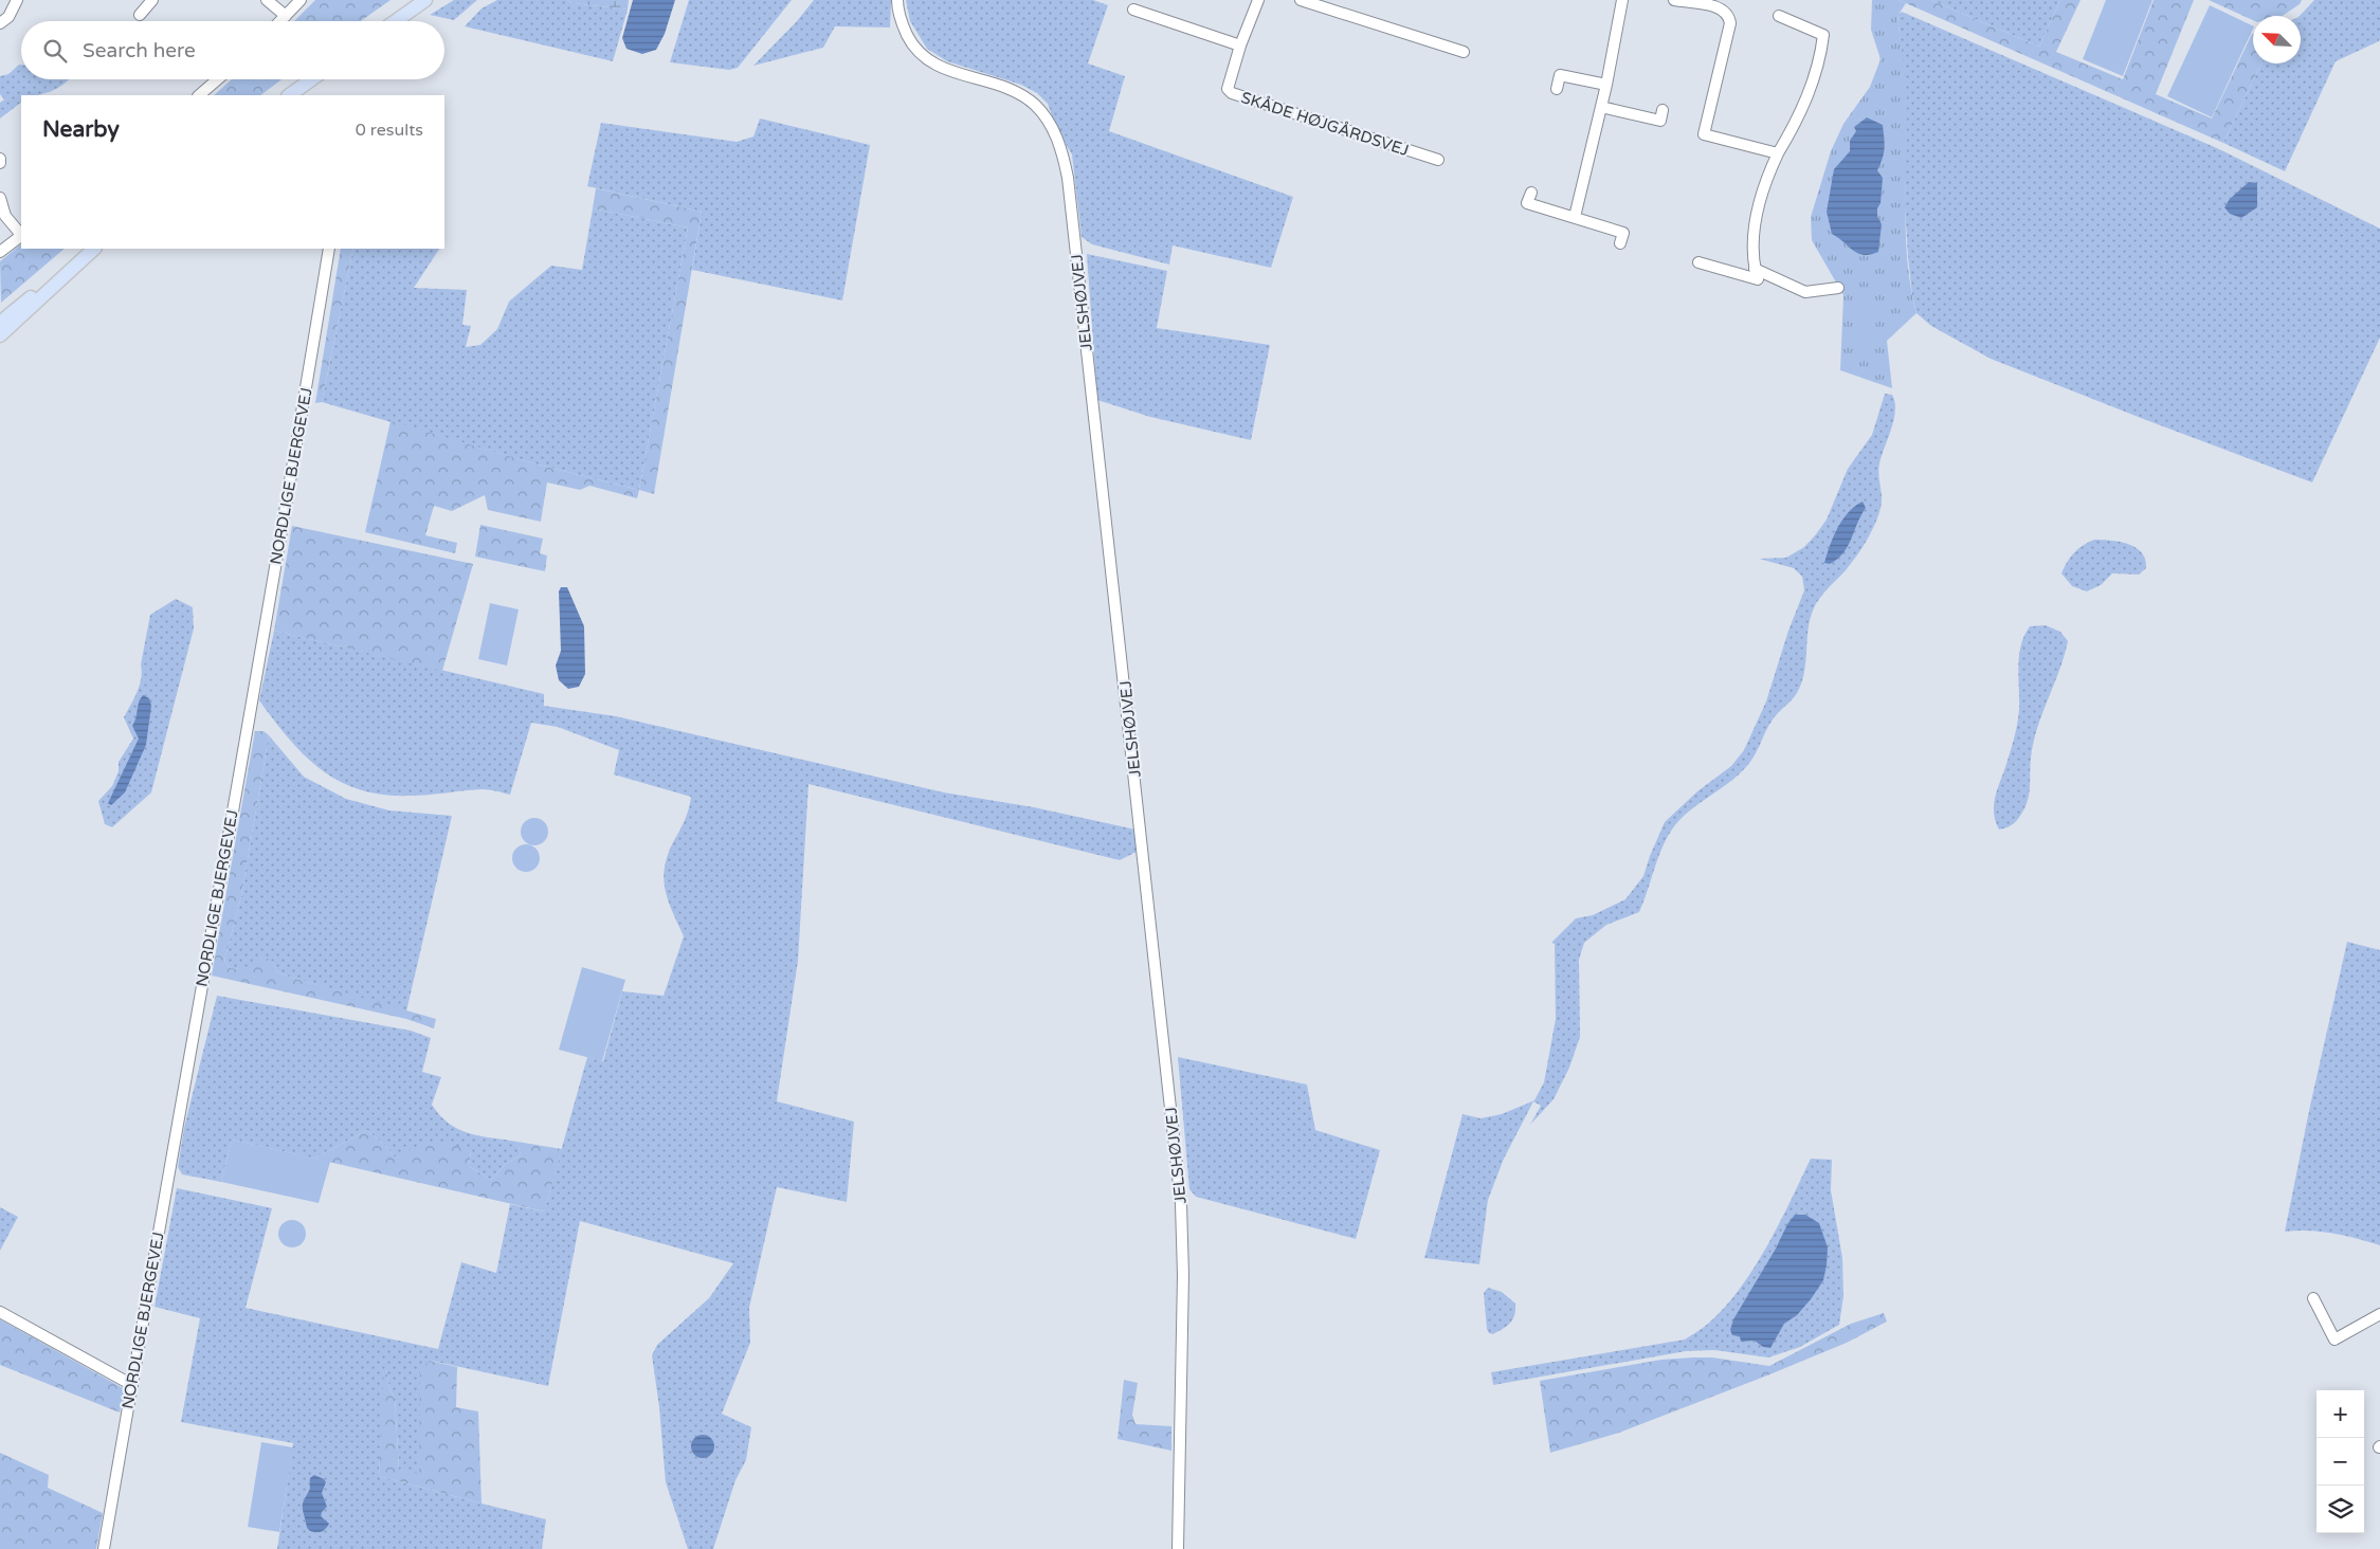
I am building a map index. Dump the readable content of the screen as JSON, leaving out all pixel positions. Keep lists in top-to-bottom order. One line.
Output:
{"streets":{"street":["SKÅDE HØJGÅRDSVEJ","JELSHØJVEJ","NORDLIGE BJERGEVEJ"]},"north":"top left","page":{"search":"Search here","heading":["Nearby","0 results"],"map_buttons":["+","−"]}}
